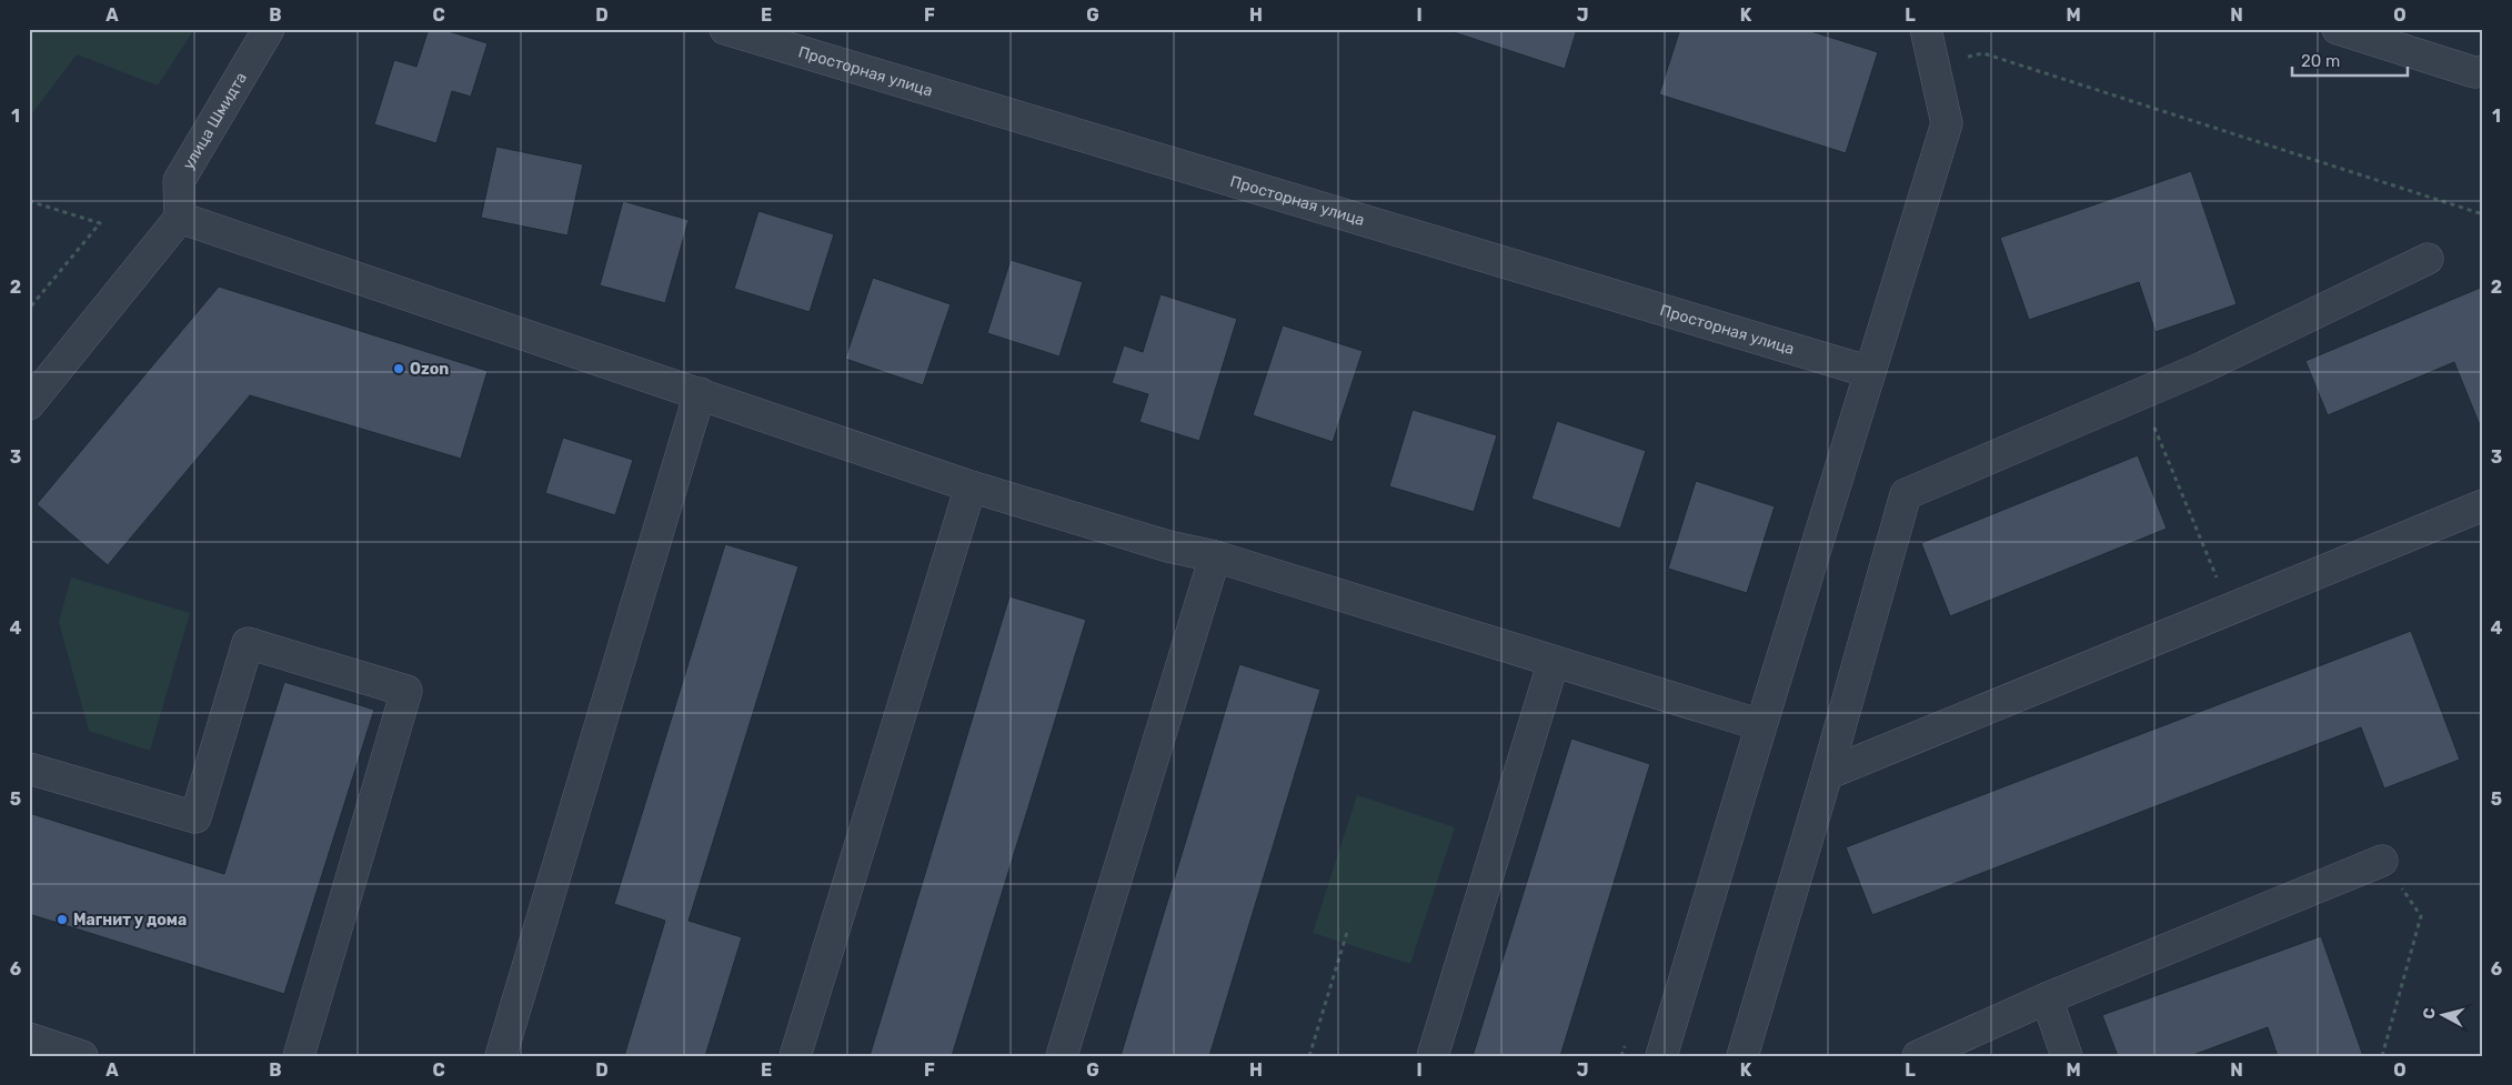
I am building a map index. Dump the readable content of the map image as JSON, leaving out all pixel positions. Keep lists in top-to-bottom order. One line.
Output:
{"streets":{"street":["Просторная улица","улица Шмидта"]},"places":["Ozon","Магнит у дома"],"scale_bar":"20 m","north":"left","grid":{"columns":["A","B","C","D","E","F","G","H","I","J","K","L","M","N","O"],"rows":["1","2","3","4","5","6"]}}
